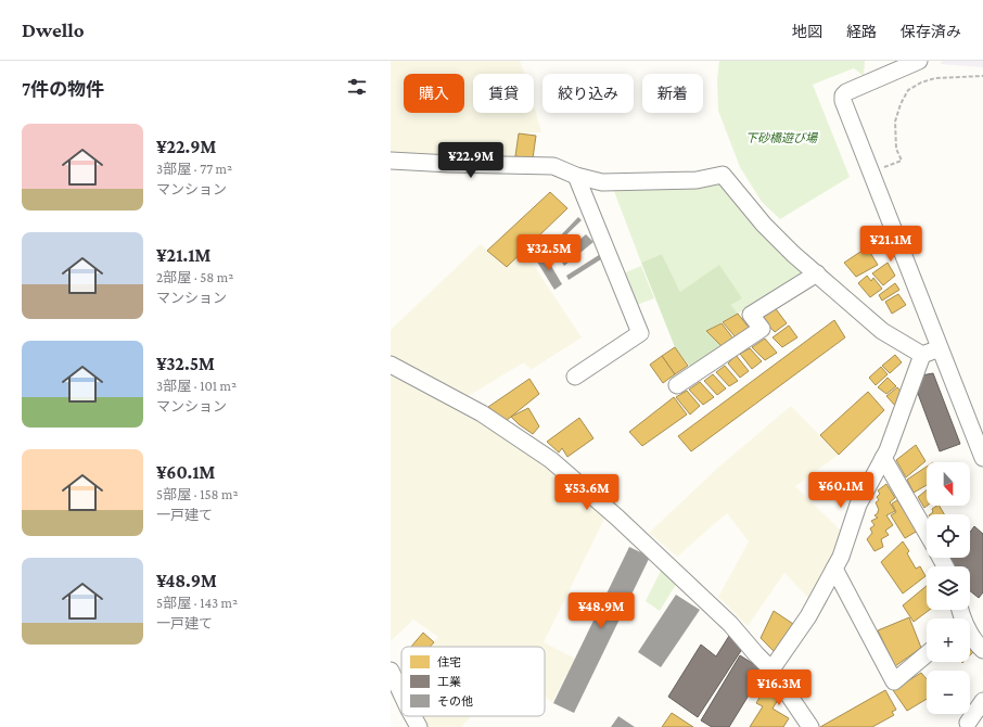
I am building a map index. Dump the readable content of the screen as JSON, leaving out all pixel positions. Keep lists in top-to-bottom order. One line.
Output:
{"parks":["下砂橋遊び場"],"legend":["住宅","工業","その他"],"north":"bottom","page":{"header":"Dwello","nav":["地図","経路","保存済み"],"heading":"7件の物件","chip":["購入","賃貸","絞り込み","新着"],"list":[{"name":"¥22.9M","note":"3部屋 · 77 m² · マンション"},{"name":"¥21.1M","note":"2部屋 · 58 m² · マンション"},{"name":"¥32.5M","note":"3部屋 · 101 m² · マンション"},{"name":"¥60.1M","note":"5部屋 · 158 m² · 一戸建て"},{"name":"¥48.9M","note":"5部屋 · 143 m² · 一戸建て"}],"price":["¥22.9M","¥21.1M","¥32.5M","¥60.1M","¥53.6M","¥48.9M","¥16.3M"],"map_buttons":["+","−"]}}
